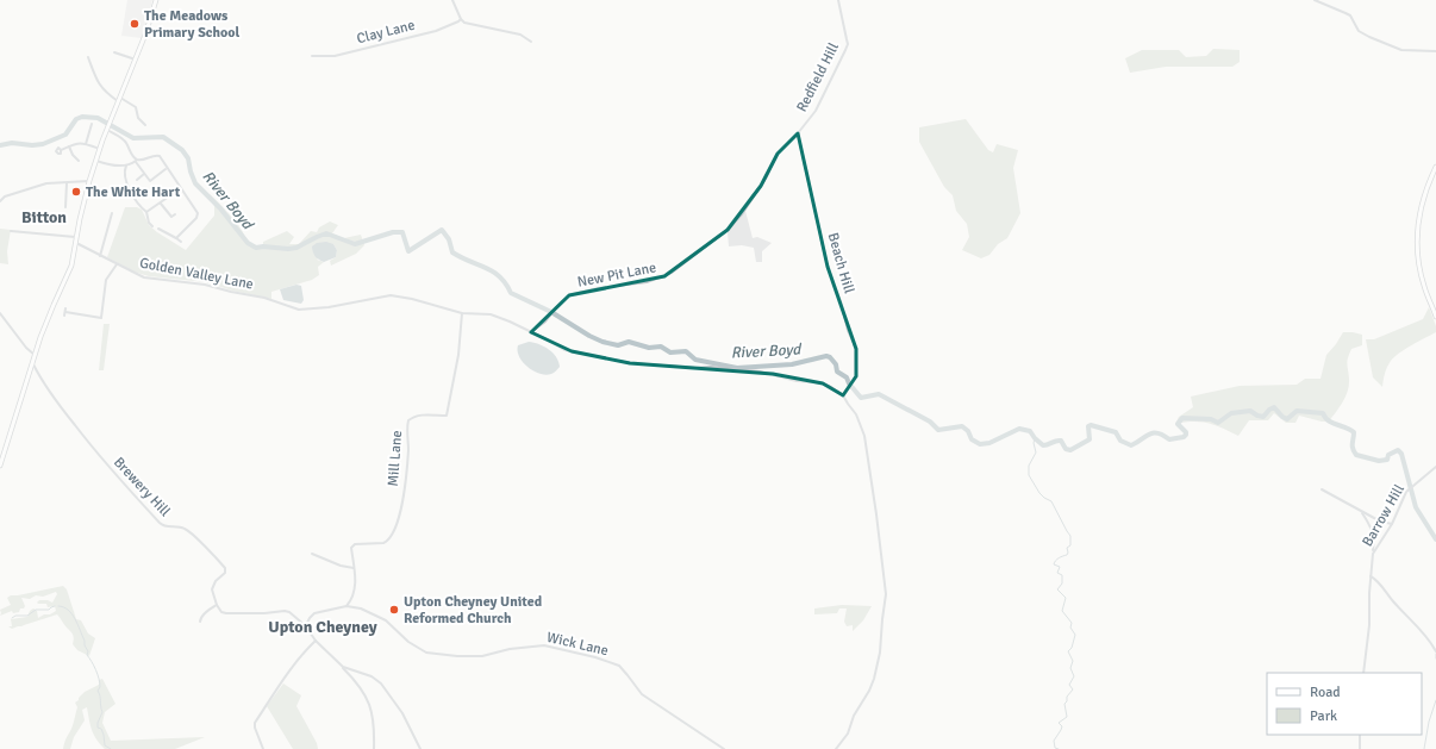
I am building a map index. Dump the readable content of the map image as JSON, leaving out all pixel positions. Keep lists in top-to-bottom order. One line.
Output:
{"streets":{"street":["Clay Lane","Redfield Hill","Beach Hill","Golden Valley Lane","New Pit Lane","Mill Lane","Brewery Hill","Barrow Hill","Wick Lane"]},"crossings":[["Redfield Hill","Beach Hill"],["Redfield Hill","New Pit Lane"],["Beach Hill","Golden Valley Lane"],["Beach Hill","New Pit Lane"],["Golden Valley Lane","New Pit Lane"],["Golden Valley Lane","Mill Lane"],["Mill Lane","Wick Lane"]],"districts":["Bitton","Upton Cheyney"],"water":["River Boyd"],"places":["The Meadows Primary School","The White Hart","Upton Cheyney United Reformed Church"],"legend":["Road","Park"]}
